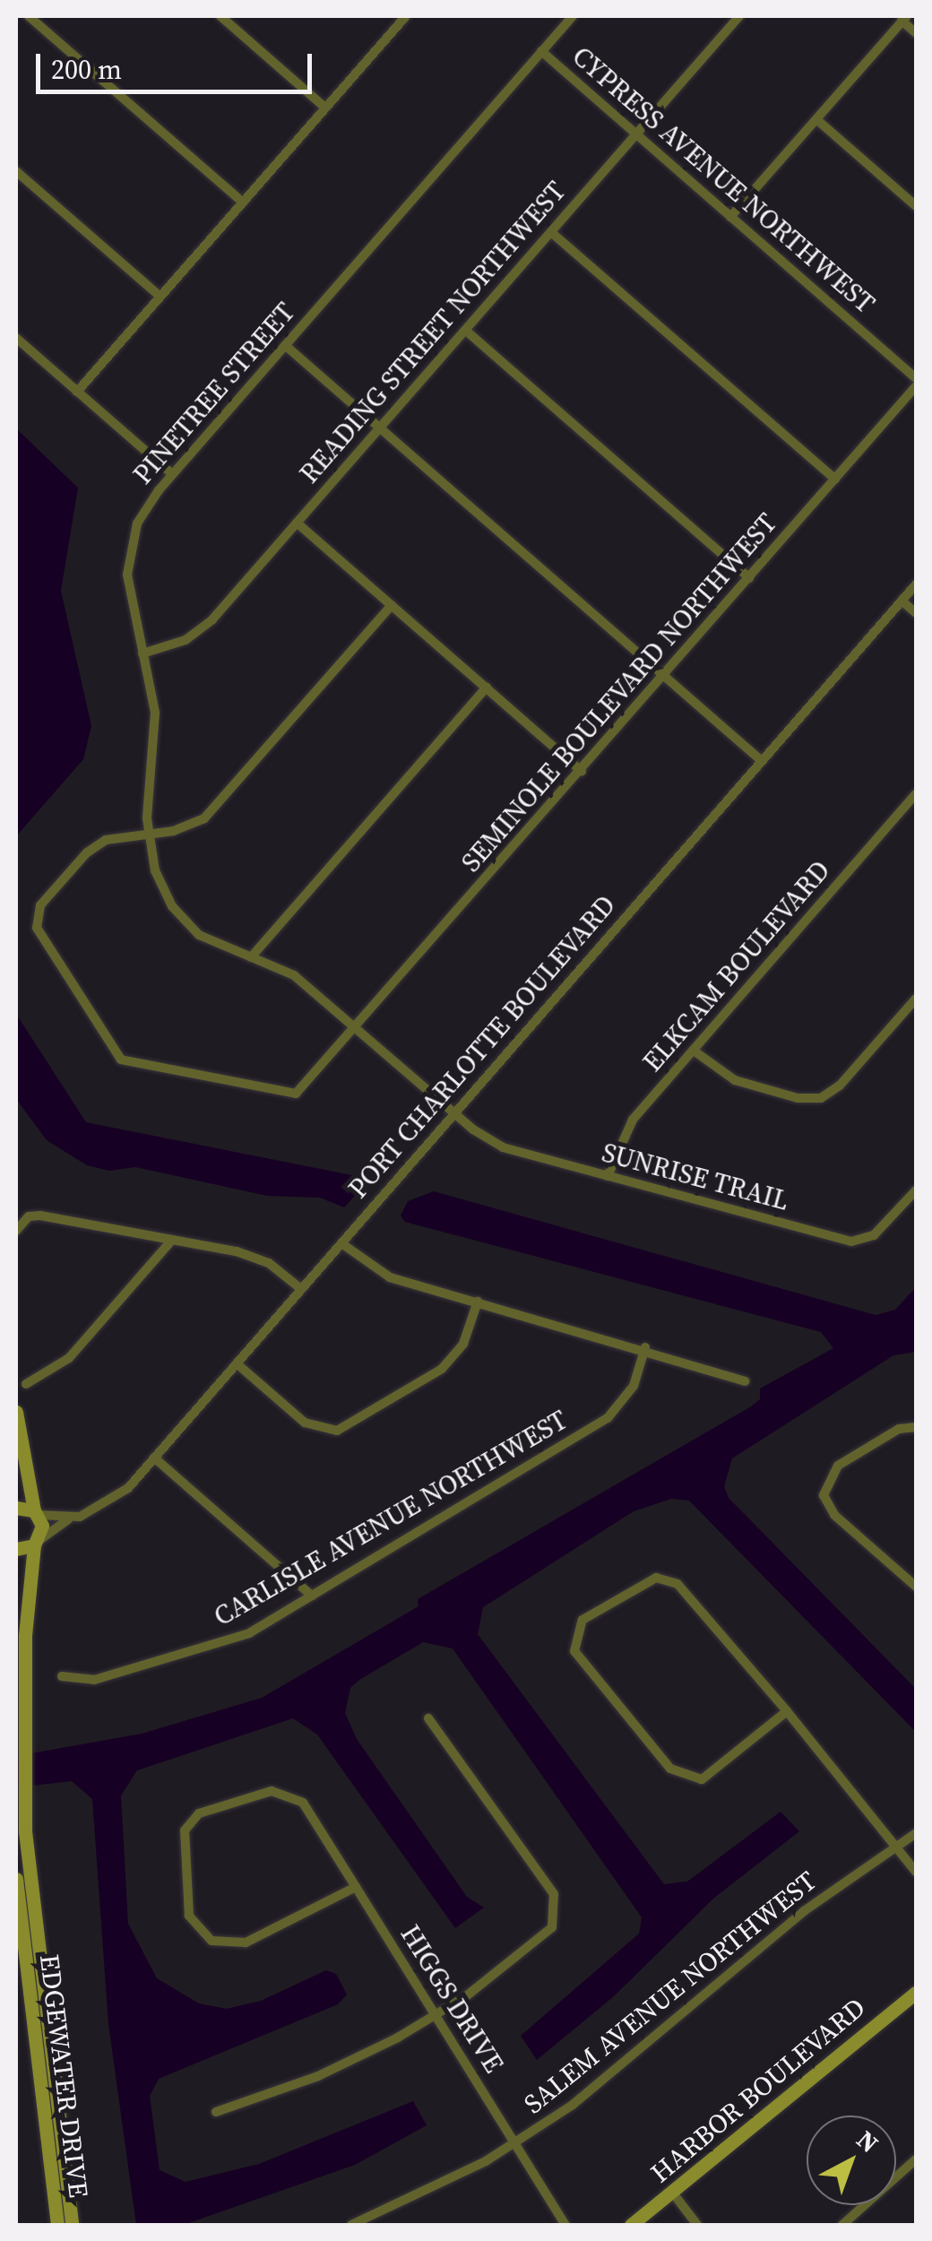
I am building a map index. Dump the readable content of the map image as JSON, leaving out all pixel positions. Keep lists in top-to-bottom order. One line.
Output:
{"streets":{"street":["CYPRESS AVENUE NORTHWEST","READING STREET NORTHWEST","PINETREE STREET","SEMINOLE BOULEVARD NORTHWEST","ELKCAM BOULEVARD","PORT CHARLOTTE BOULEVARD","SUNRISE TRAIL","CARLISLE AVENUE NORTHWEST","SALEM AVENUE NORTHWEST","HIGGS DRIVE","EDGEWATER DRIVE","HARBOR BOULEVARD"]},"crossings":[["CYPRESS AVENUE NORTHWEST","READING STREET NORTHWEST"],["CYPRESS AVENUE NORTHWEST","PINETREE STREET"],["READING STREET NORTHWEST","PINETREE STREET"],["PINETREE STREET","SEMINOLE BOULEVARD NORTHWEST"],["PINETREE STREET","PORT CHARLOTTE BOULEVARD"],["PINETREE STREET","SUNRISE TRAIL"],["ELKCAM BOULEVARD","SUNRISE TRAIL"],["PORT CHARLOTTE BOULEVARD","SUNRISE TRAIL"],["PORT CHARLOTTE BOULEVARD","EDGEWATER DRIVE"],["SALEM AVENUE NORTHWEST","HIGGS DRIVE"]],"scale_bar":"200 m","north":"top right"}
